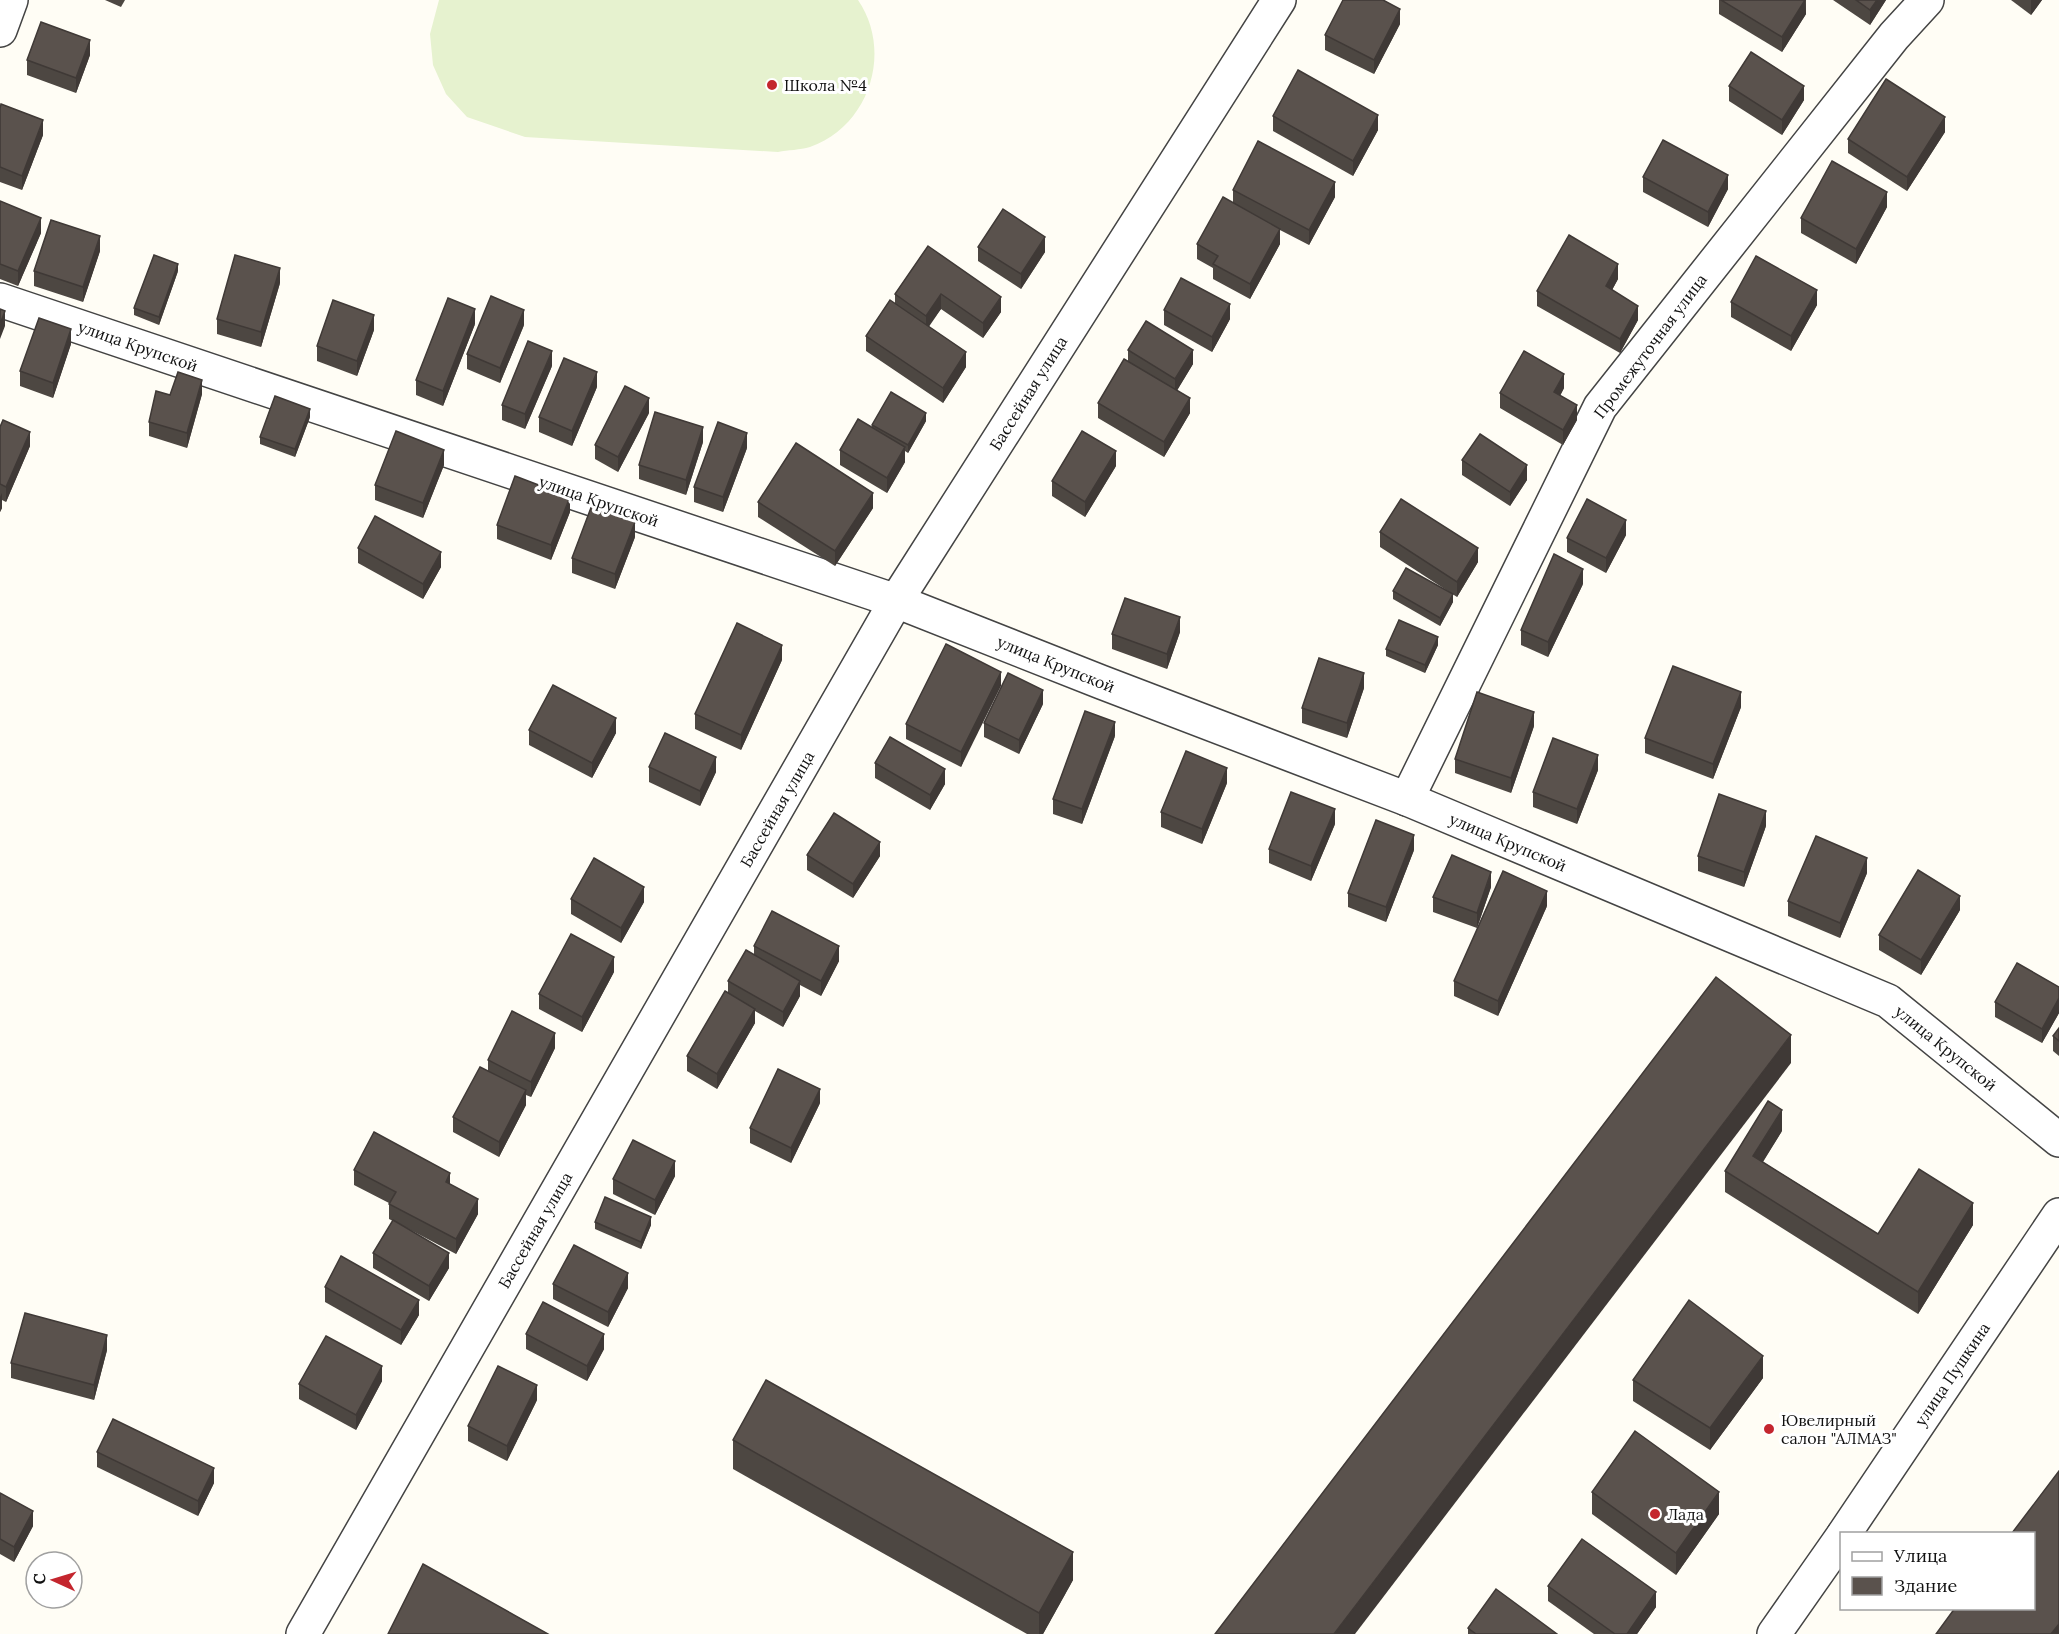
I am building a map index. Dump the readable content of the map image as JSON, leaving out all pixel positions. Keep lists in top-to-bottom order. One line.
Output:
{"streets":{"street":["улица Крупской","Промежуточная улица","Бассейная улица","улица Пушкина"]},"crossings":[["улица Крупской","Промежуточная улица"],["улица Крупской","Бассейная улица"]],"places":["Школа №4","Ювелирный салон \"АЛМАЗ\"","Лада"],"legend":["Улица","Здание"],"north":"left"}
